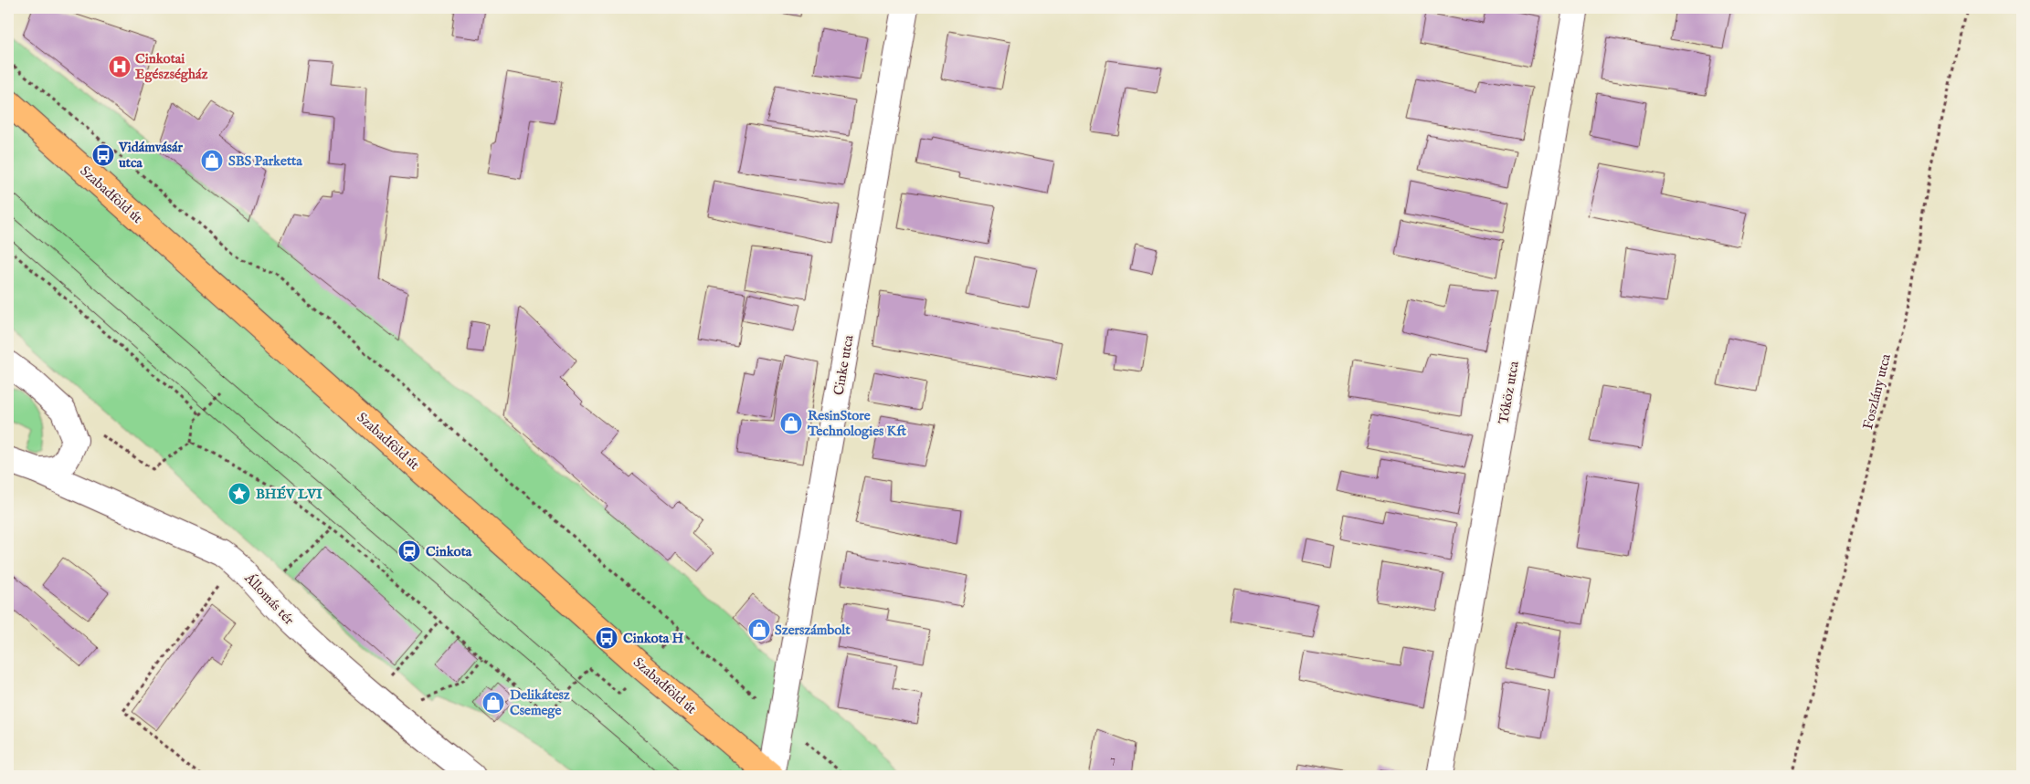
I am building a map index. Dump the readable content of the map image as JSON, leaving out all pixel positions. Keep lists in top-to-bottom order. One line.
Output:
{"streets":{"main road":["Szabadföld út"],"street":["Cinke utca","Tóköz utca","Állomás tér"],"path":["Foszlány utca"]},"crossings":[["Szabadföld út","Cinke utca"]],"places":{"hospital":["Cinkotai Egészségház"],"bus stop":["Vidámvásár utca","Cinkota H"],"shop":["SBS Parketta","ResinStore Technologies Kft","Szerszámbolt","Delikátesz Csemege"],"place":["BHÉV LVI"],"station":["Cinkota"]},"house_numbers":["7"]}
